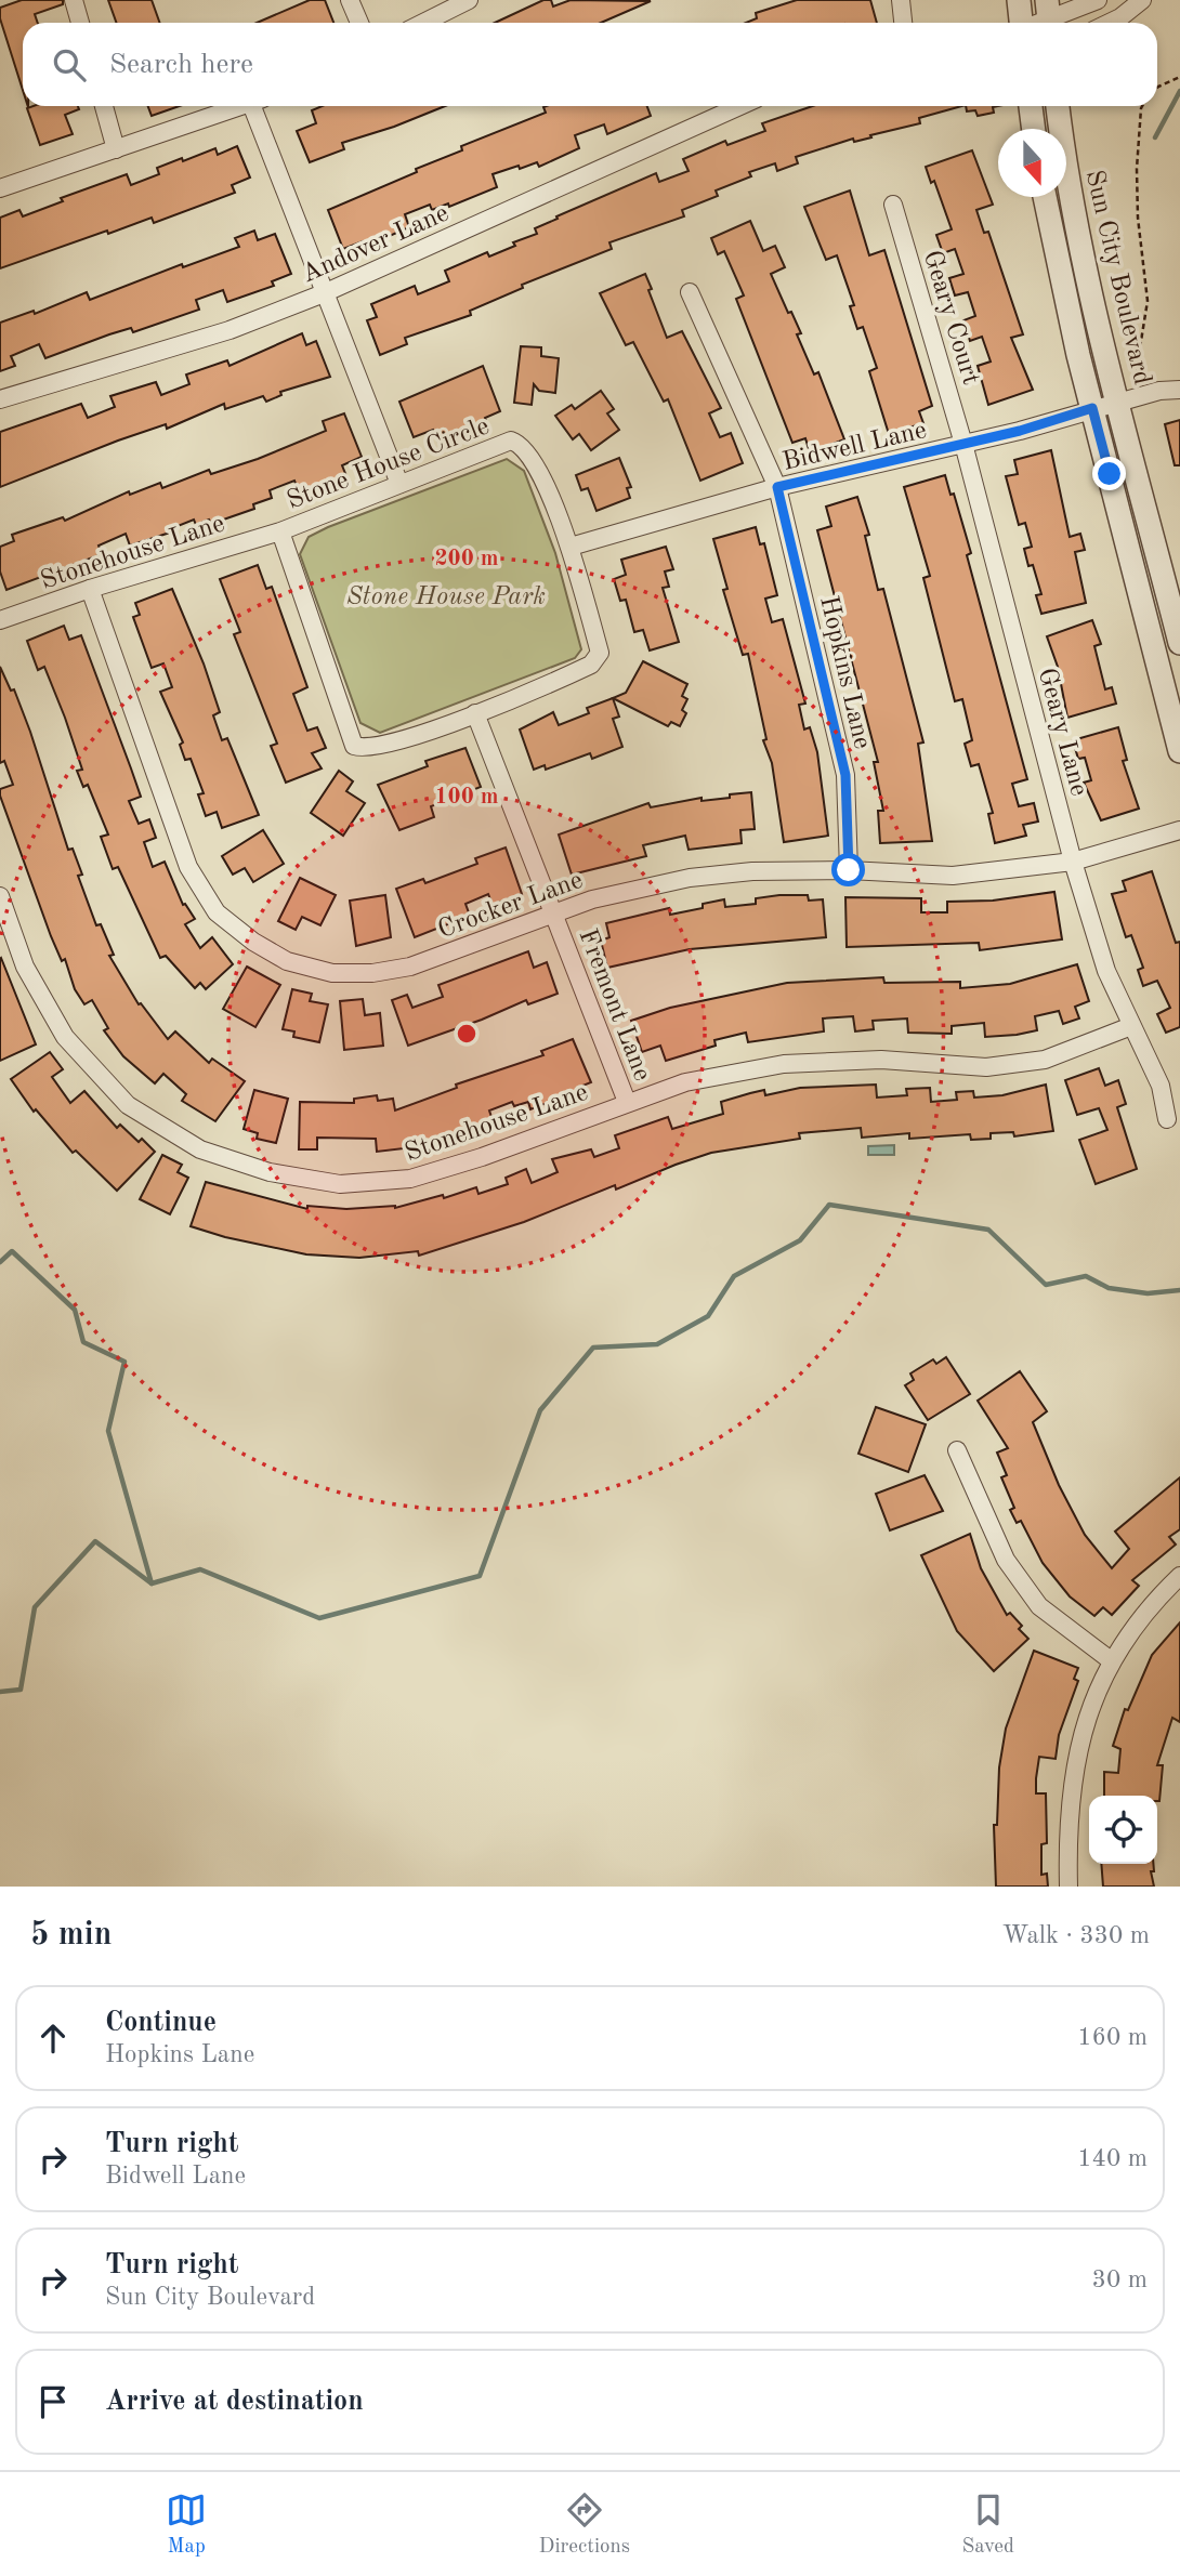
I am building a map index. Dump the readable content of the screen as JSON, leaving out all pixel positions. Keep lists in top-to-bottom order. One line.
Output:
{"streets":{"street":["Andover Lane","Sun City Boulevard","Geary Court","Bidwell Lane","Stone House Circle","Stonehouse Lane","Hopkins Lane","Geary Lane","Crocker Lane","Fremont Lane"]},"crossings":[["Sun City Boulevard","Bidwell Lane"],["Geary Court","Bidwell Lane"],["Geary Court","Geary Lane"],["Bidwell Lane","Stone House Circle"],["Bidwell Lane","Hopkins Lane"],["Bidwell Lane","Geary Lane"],["Stone House Circle","Stonehouse Lane"],["Stone House Circle","Fremont Lane"],["Stonehouse Lane","Geary Lane"],["Stonehouse Lane","Crocker Lane"],["Stonehouse Lane","Fremont Lane"],["Hopkins Lane","Crocker Lane"],["Geary Lane","Crocker Lane"],["Crocker Lane","Fremont Lane"]],"parks":["Stone House Park"],"north":"bottom","page":{"search":"Search here","heading":["5 min","Walk · 330 m"],"list":[["Continue","Hopkins Lane","160 m"],["Turn right","Bidwell Lane","140 m"],["Turn right","Sun City Boulevard","30 m"],"Arrive at destination"],"nav":["Map","Directions","Saved"]},"rings":["200 m","100 m"]}
